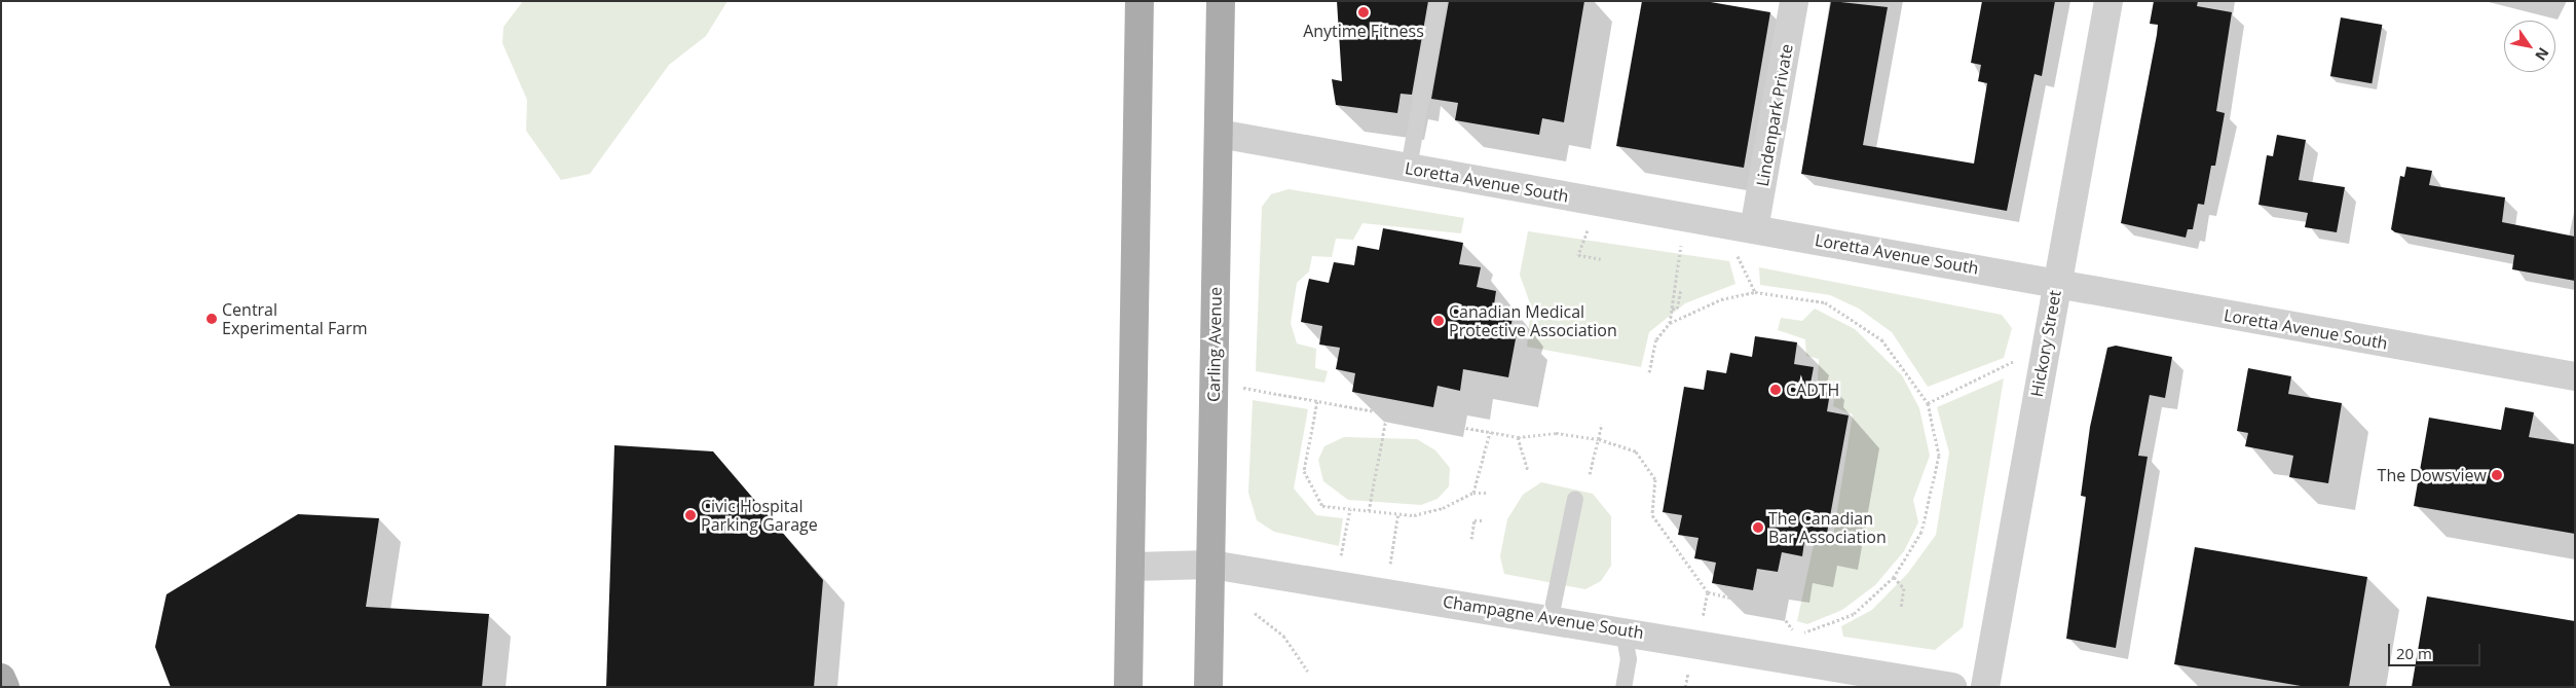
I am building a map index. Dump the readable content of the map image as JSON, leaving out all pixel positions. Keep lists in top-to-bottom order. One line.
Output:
{"streets":{"main road":["Carling Avenue"],"street":["Lindenpark Private","Loretta Avenue South","Hickory Street","Champagne Avenue South"]},"crossings":[["Lindenpark Private","Loretta Avenue South"],["Loretta Avenue South","Hickory Street"],["Loretta Avenue South","Carling Avenue"],["Carling Avenue","Champagne Avenue South"]],"places":["Anytime Fitness","Central Experimental Farm","Canadian Medical Protective Association","CADTH","The Dowsview","Civic Hospital Parking Garage","The Canadian Bar Association"],"scale_bar":"20 m","north":"bottom right"}
